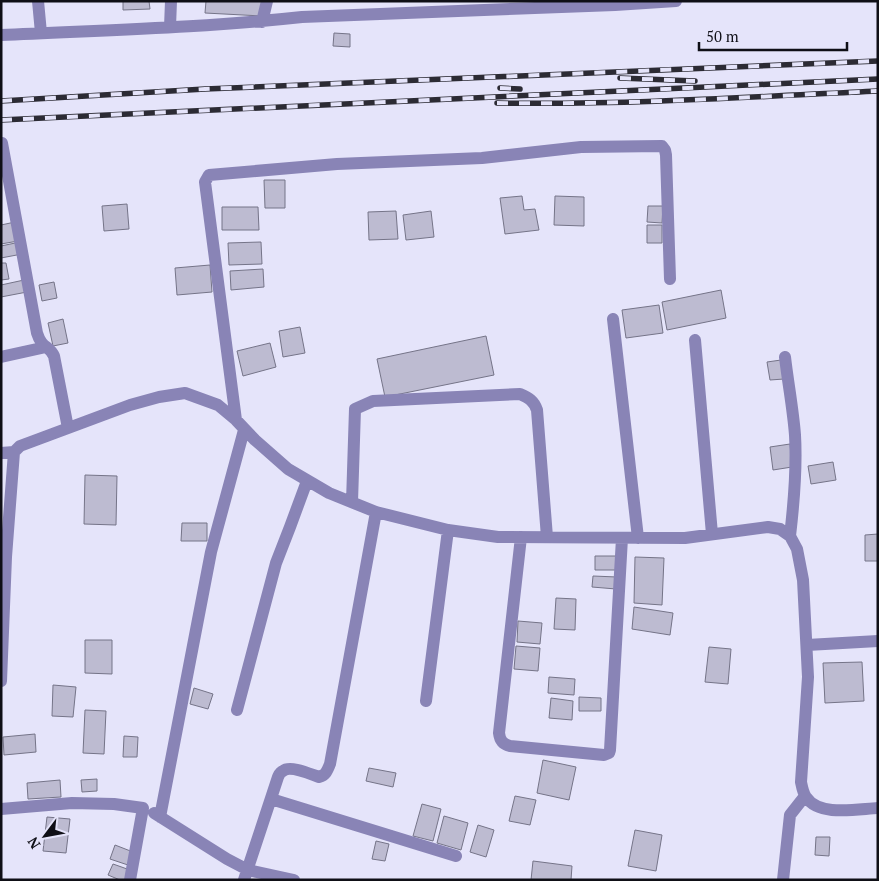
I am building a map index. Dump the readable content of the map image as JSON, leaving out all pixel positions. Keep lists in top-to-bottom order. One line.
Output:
{"scale_bar":"50 m","north":"bottom left"}
